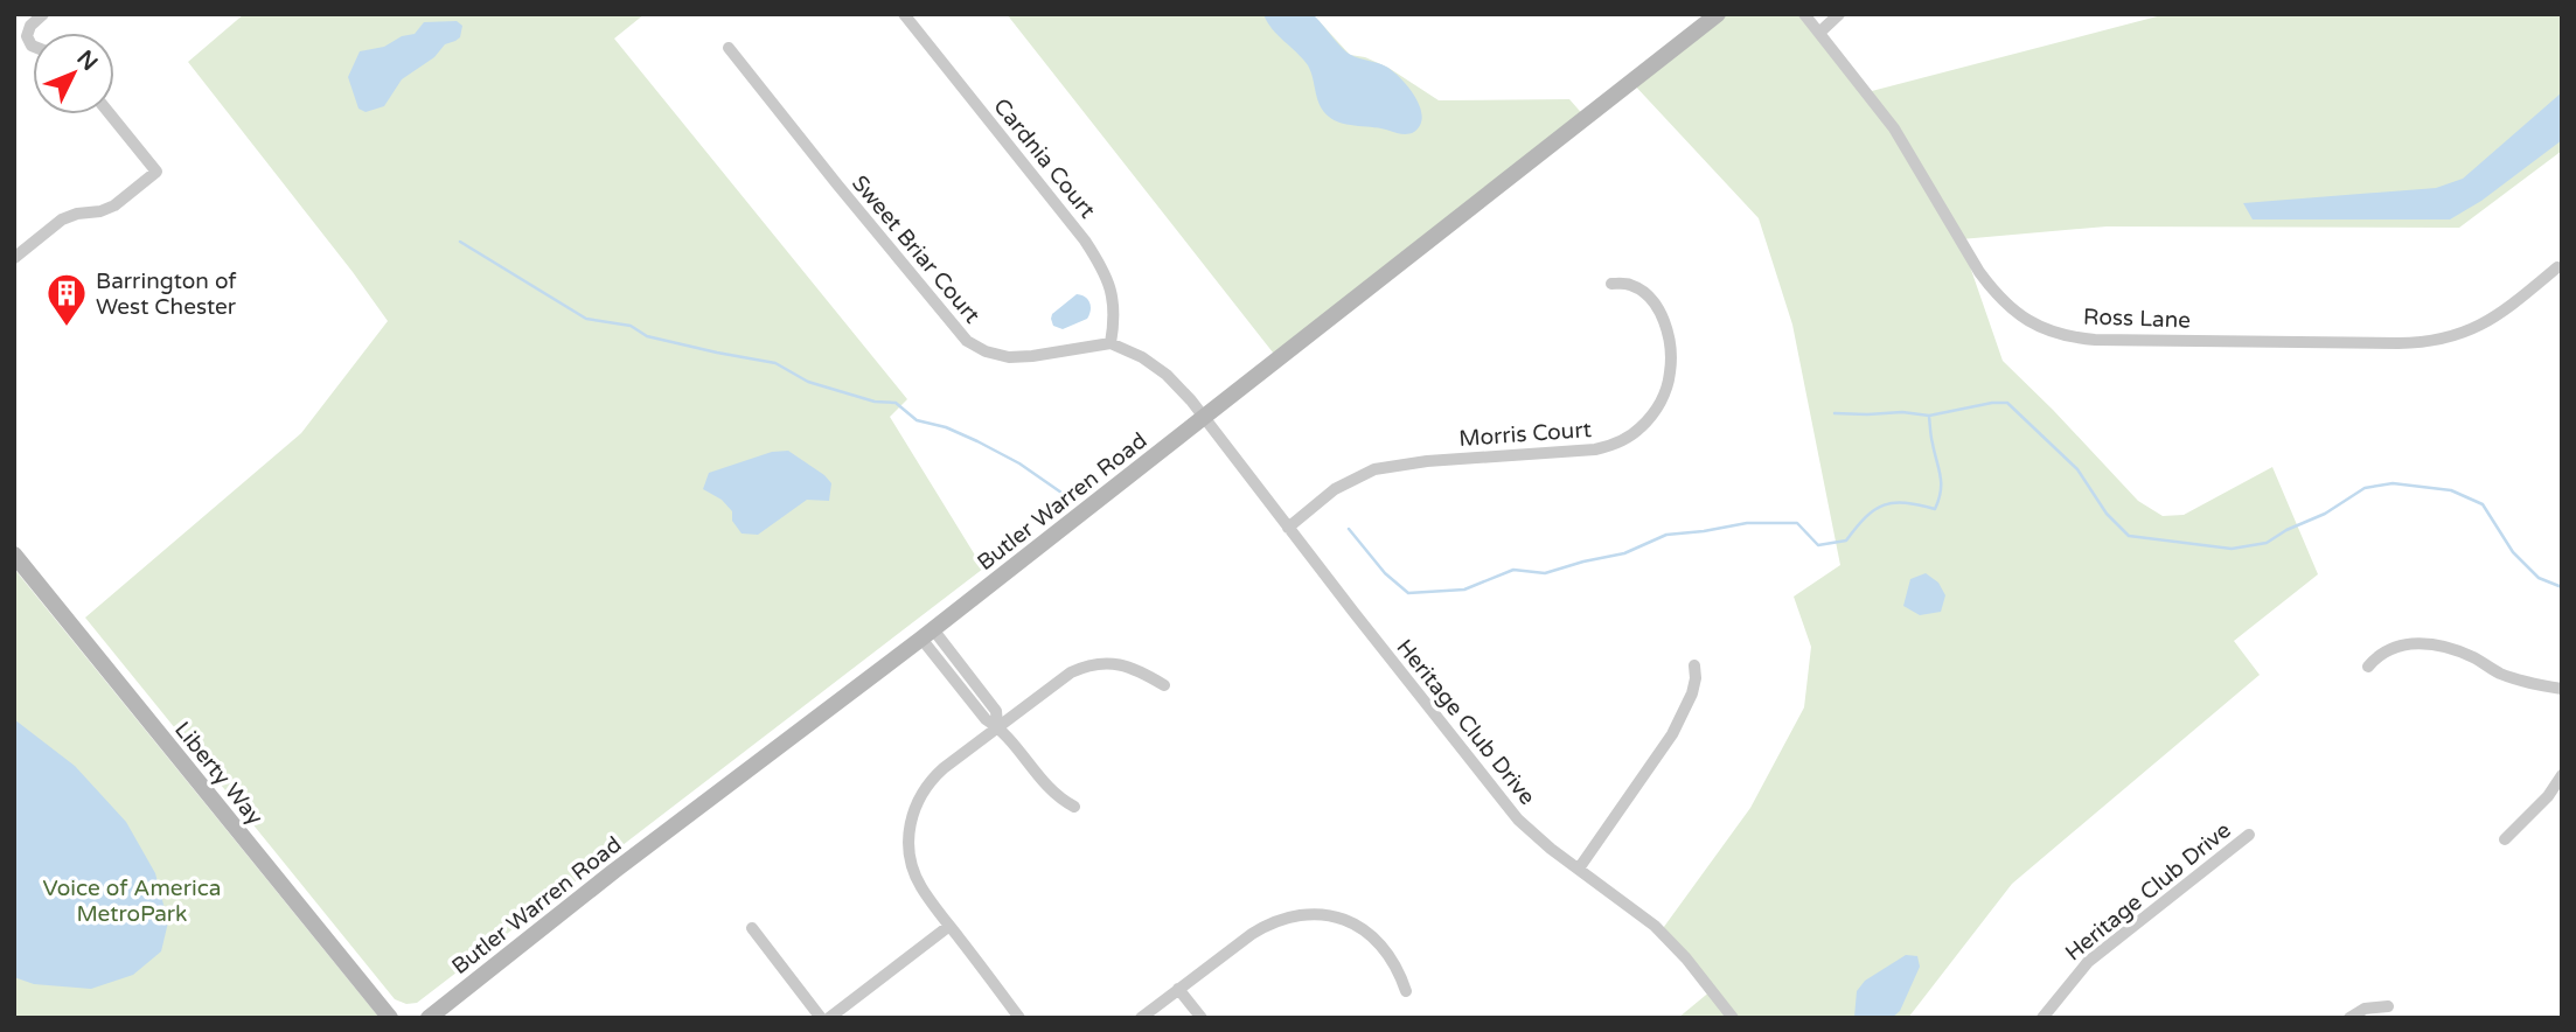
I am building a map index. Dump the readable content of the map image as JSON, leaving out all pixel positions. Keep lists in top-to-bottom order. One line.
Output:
{"streets":{"main road":["Butler Warren Road","Liberty Way"],"street":["Cardnia Court","Sweet Briar Court","Ross Lane","Morris Court","Heritage Club Drive"]},"crossings":[["Cardnia Court","Sweet Briar Court"],["Morris Court","Heritage Club Drive"],["Butler Warren Road","Heritage Club Drive"]],"parks":["Voice of America MetroPark"],"places":{"building":["Barrington of West Chester"]},"north":"top right"}
